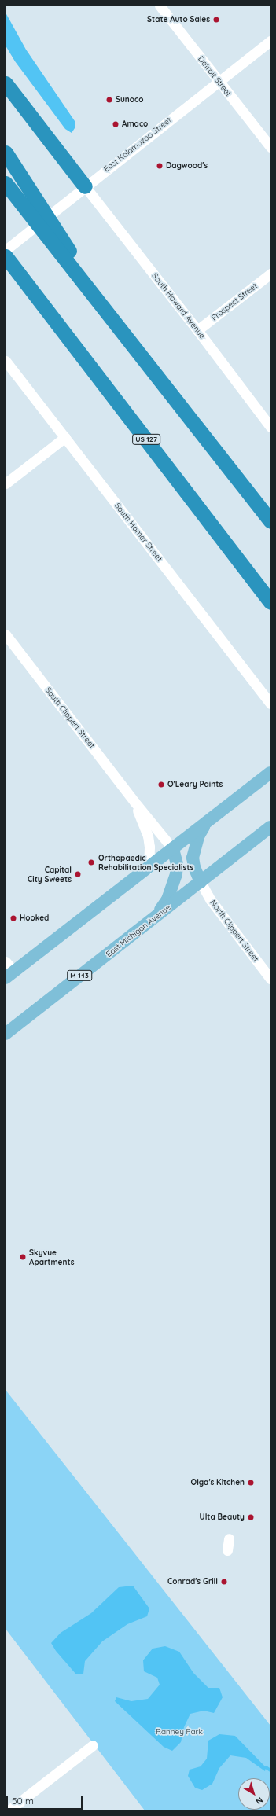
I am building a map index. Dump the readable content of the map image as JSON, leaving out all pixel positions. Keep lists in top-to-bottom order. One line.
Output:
{"streets":{"highway":["US 127"],"main road":["East Michigan Avenue","M 143"],"street":["Detroit Street","East Kalamazoo Street","Prospect Street","South Howard Avenue","South Homer Street","South Clippert Street","North Clippert Street"]},"crossings":[["Detroit Street","East Kalamazoo Street"],["East Kalamazoo Street","South Howard Avenue"],["Prospect Street","South Howard Avenue"],["East Michigan Avenue","North Clippert Street"]],"parks":["Ranney Park"],"places":["State Auto Sales","Sunoco","Amaco","Dagwood's","O'Leary Paints","Orthopaedic Rehabilitation Specialists","Capital City Sweets","Hooked","Skyvue Apartments","Olga's Kitchen","Ulta Beauty","Conrad's Grill"],"scale_bar":"50 m","north":"bottom right"}
